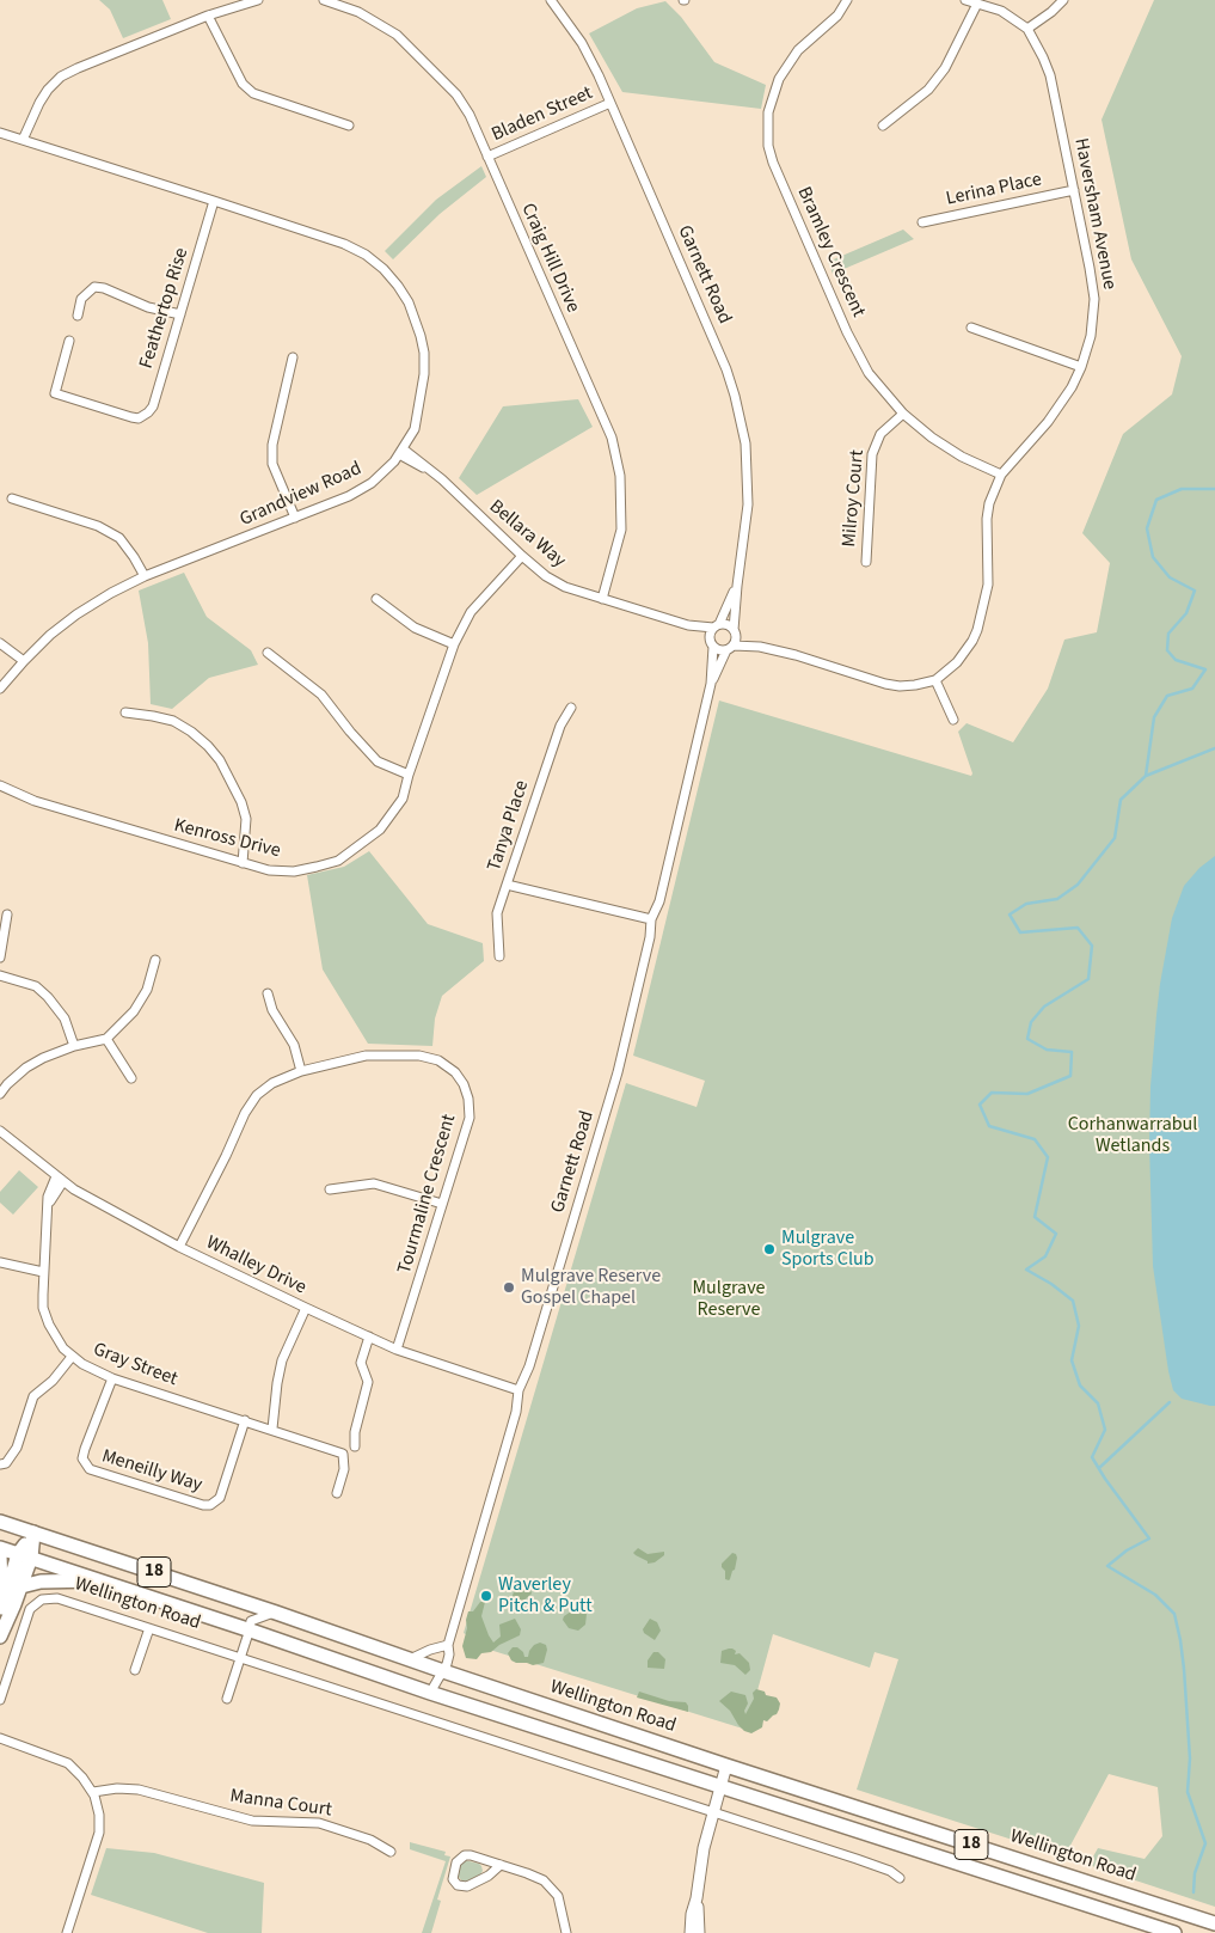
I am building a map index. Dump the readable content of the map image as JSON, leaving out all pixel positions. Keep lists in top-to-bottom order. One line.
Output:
{"streets":{"main road":["18","Wellington Road"],"street":["Bladen Street","Lerina Place","Haversham Avenue","Bramley Crescent","Craig Hill Drive","Garnett Road","Feathertop Rise","Grandview Road","Milroy Court","Bellara Way","Tanya Place","Kenross Drive","Tourmaline Crescent","Whalley Drive","Gray Street","Meneilly Way","Manna Court"]},"crossings":[["Bladen Street","Craig Hill Drive"],["Bladen Street","Garnett Road"],["Lerina Place","Haversham Avenue"],["Haversham Avenue","Bramley Crescent"],["Bramley Crescent","Milroy Court"],["Craig Hill Drive","Bellara Way"],["Garnett Road","Bellara Way"],["Garnett Road","Tanya Place"],["Garnett Road","Whalley Drive"],["Garnett Road","Wellington Road"],["Feathertop Rise","Grandview Road"],["Grandview Road","Bellara Way"],["Bellara Way","Kenross Drive"],["Tourmaline Crescent","Whalley Drive"],["Whalley Drive","Gray Street"],["Gray Street","Meneilly Way"]],"parks":["Corhanwarrabul Wetlands","Mulgrave Reserve"],"places":["Mulgrave Sports Club","Mulgrave Reserve Gospel Chapel","Waverley Pitch & Putt"]}
